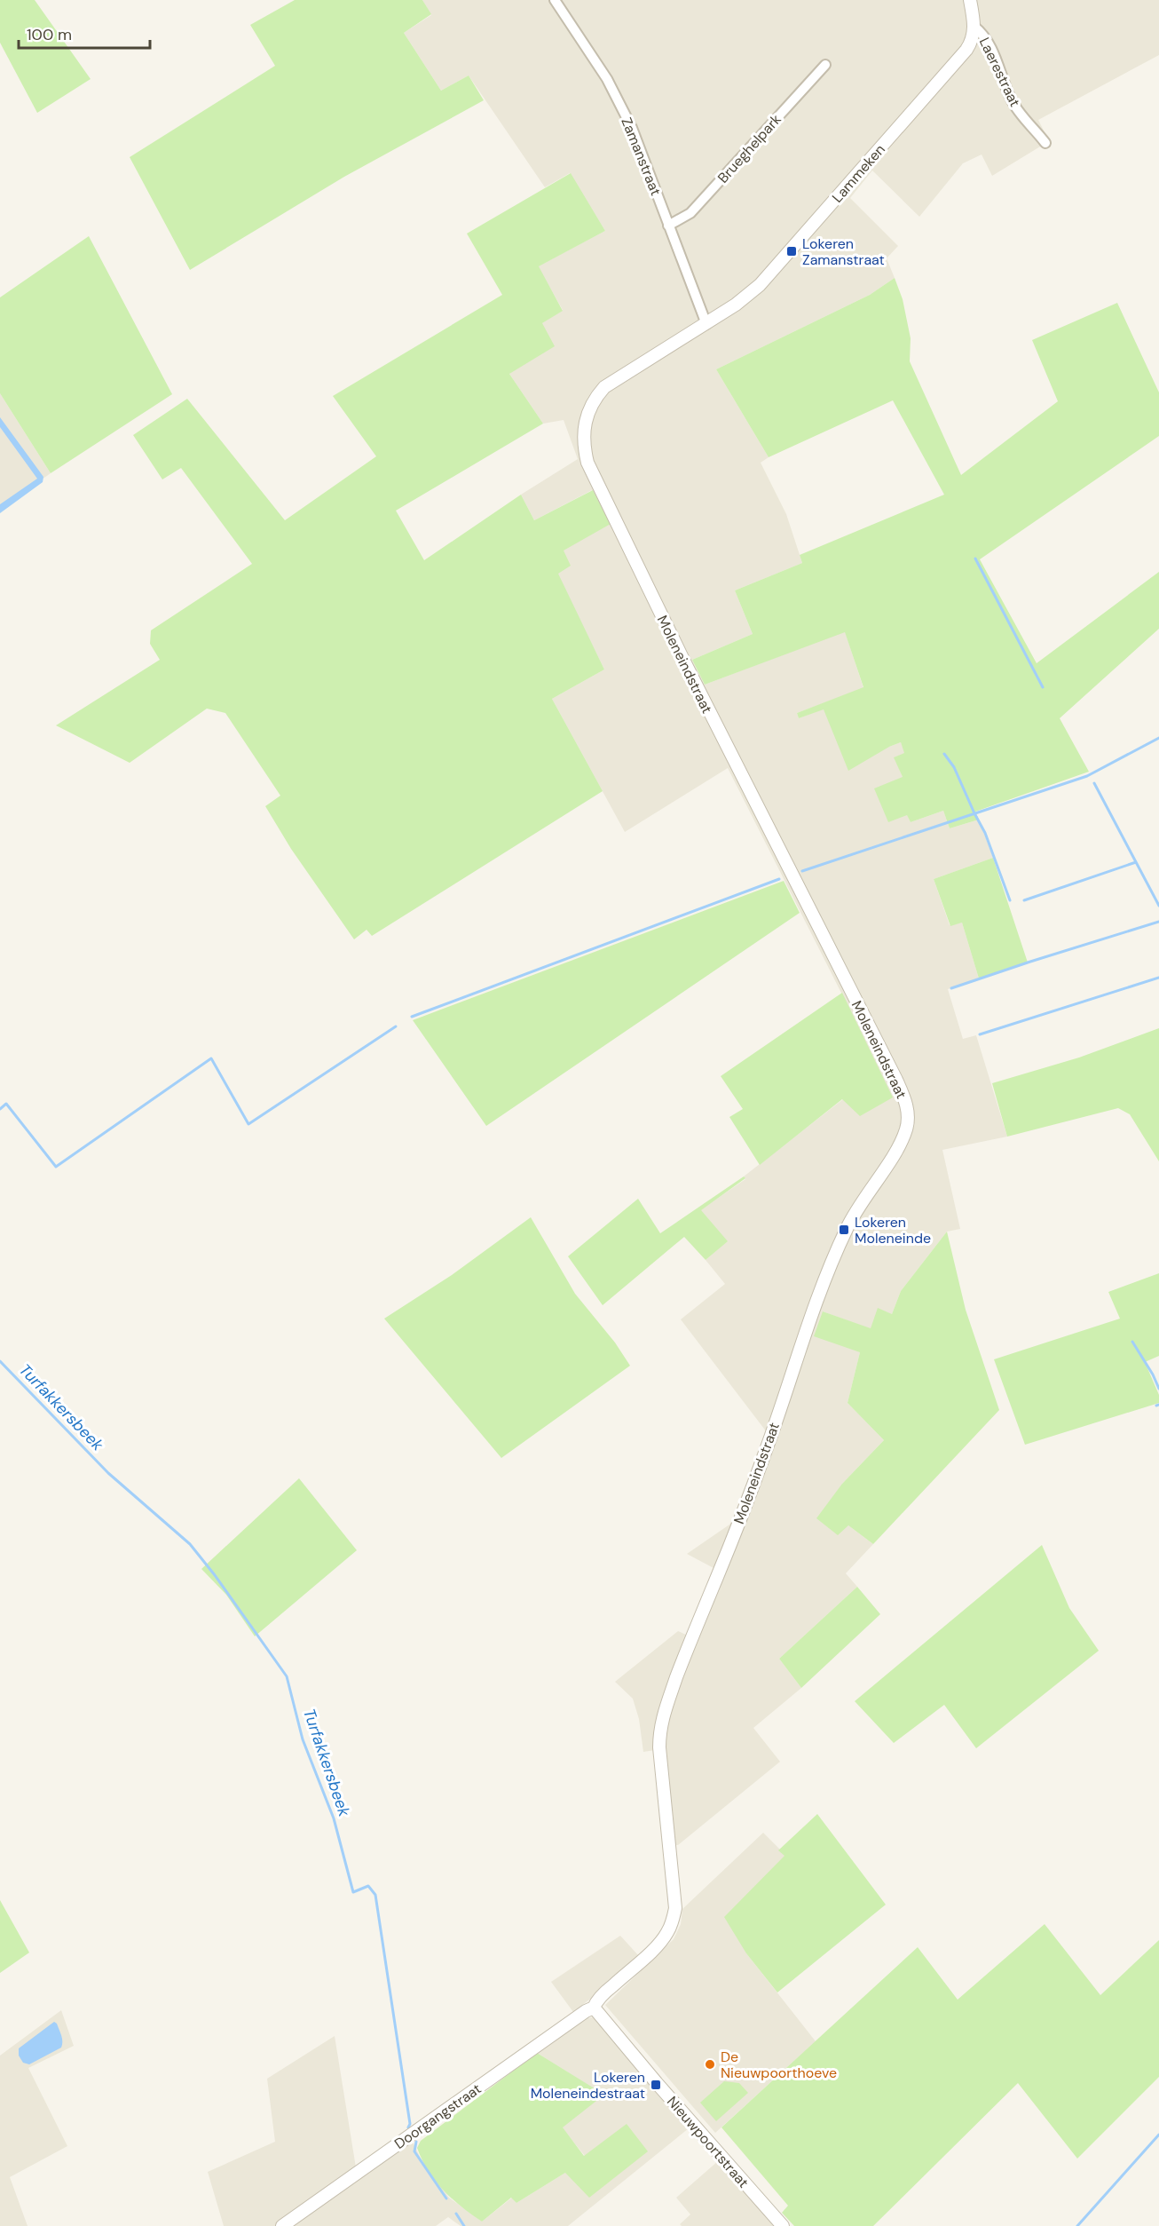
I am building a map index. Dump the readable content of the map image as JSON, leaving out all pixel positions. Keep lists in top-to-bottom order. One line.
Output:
{"streets":{"street":["Laerestraat","Brueghelpark","Zamanstraat","Lammeken","Moleneindstraat","Doorgangstraat","Nieuwpoortstraat"]},"crossings":[["Laerestraat","Lammeken"],["Brueghelpark","Zamanstraat"],["Zamanstraat","Lammeken"],["Zamanstraat","Moleneindstraat"],["Lammeken","Moleneindstraat"],["Moleneindstraat","Doorgangstraat"],["Moleneindstraat","Nieuwpoortstraat"],["Doorgangstraat","Nieuwpoortstraat"]],"water":["Turfakkersbeek"],"places":{"transit":["Lokeren Zamanstraat","Lokeren Moleneinde","Lokeren Moleneindestraat"],"other":["De Nieuwpoorthoeve"]},"scale_bar":"100 m"}
